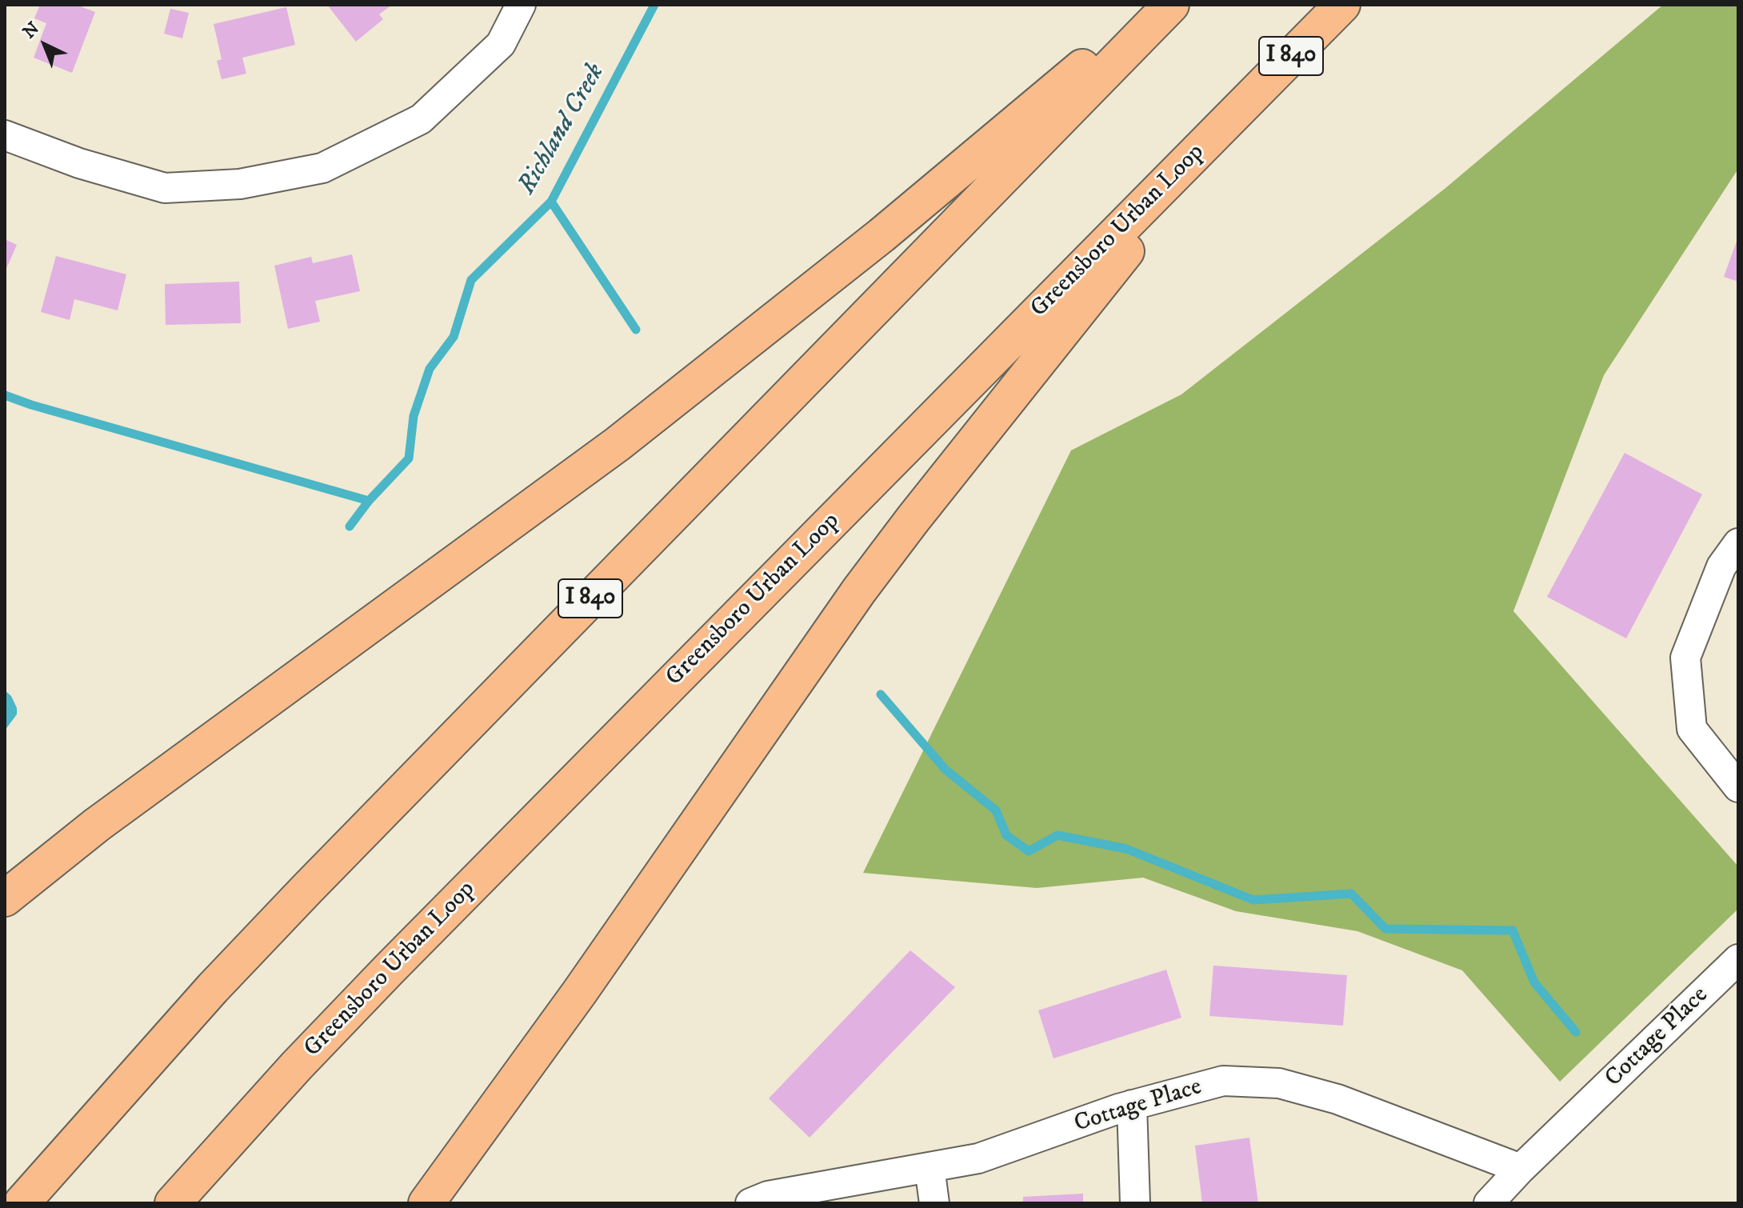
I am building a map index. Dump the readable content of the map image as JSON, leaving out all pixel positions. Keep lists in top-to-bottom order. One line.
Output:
{"streets":{"highway":["I 840","Greensboro Urban Loop"],"street":["Cottage Place"]},"water":["Richland Creek"],"north":"top left"}
